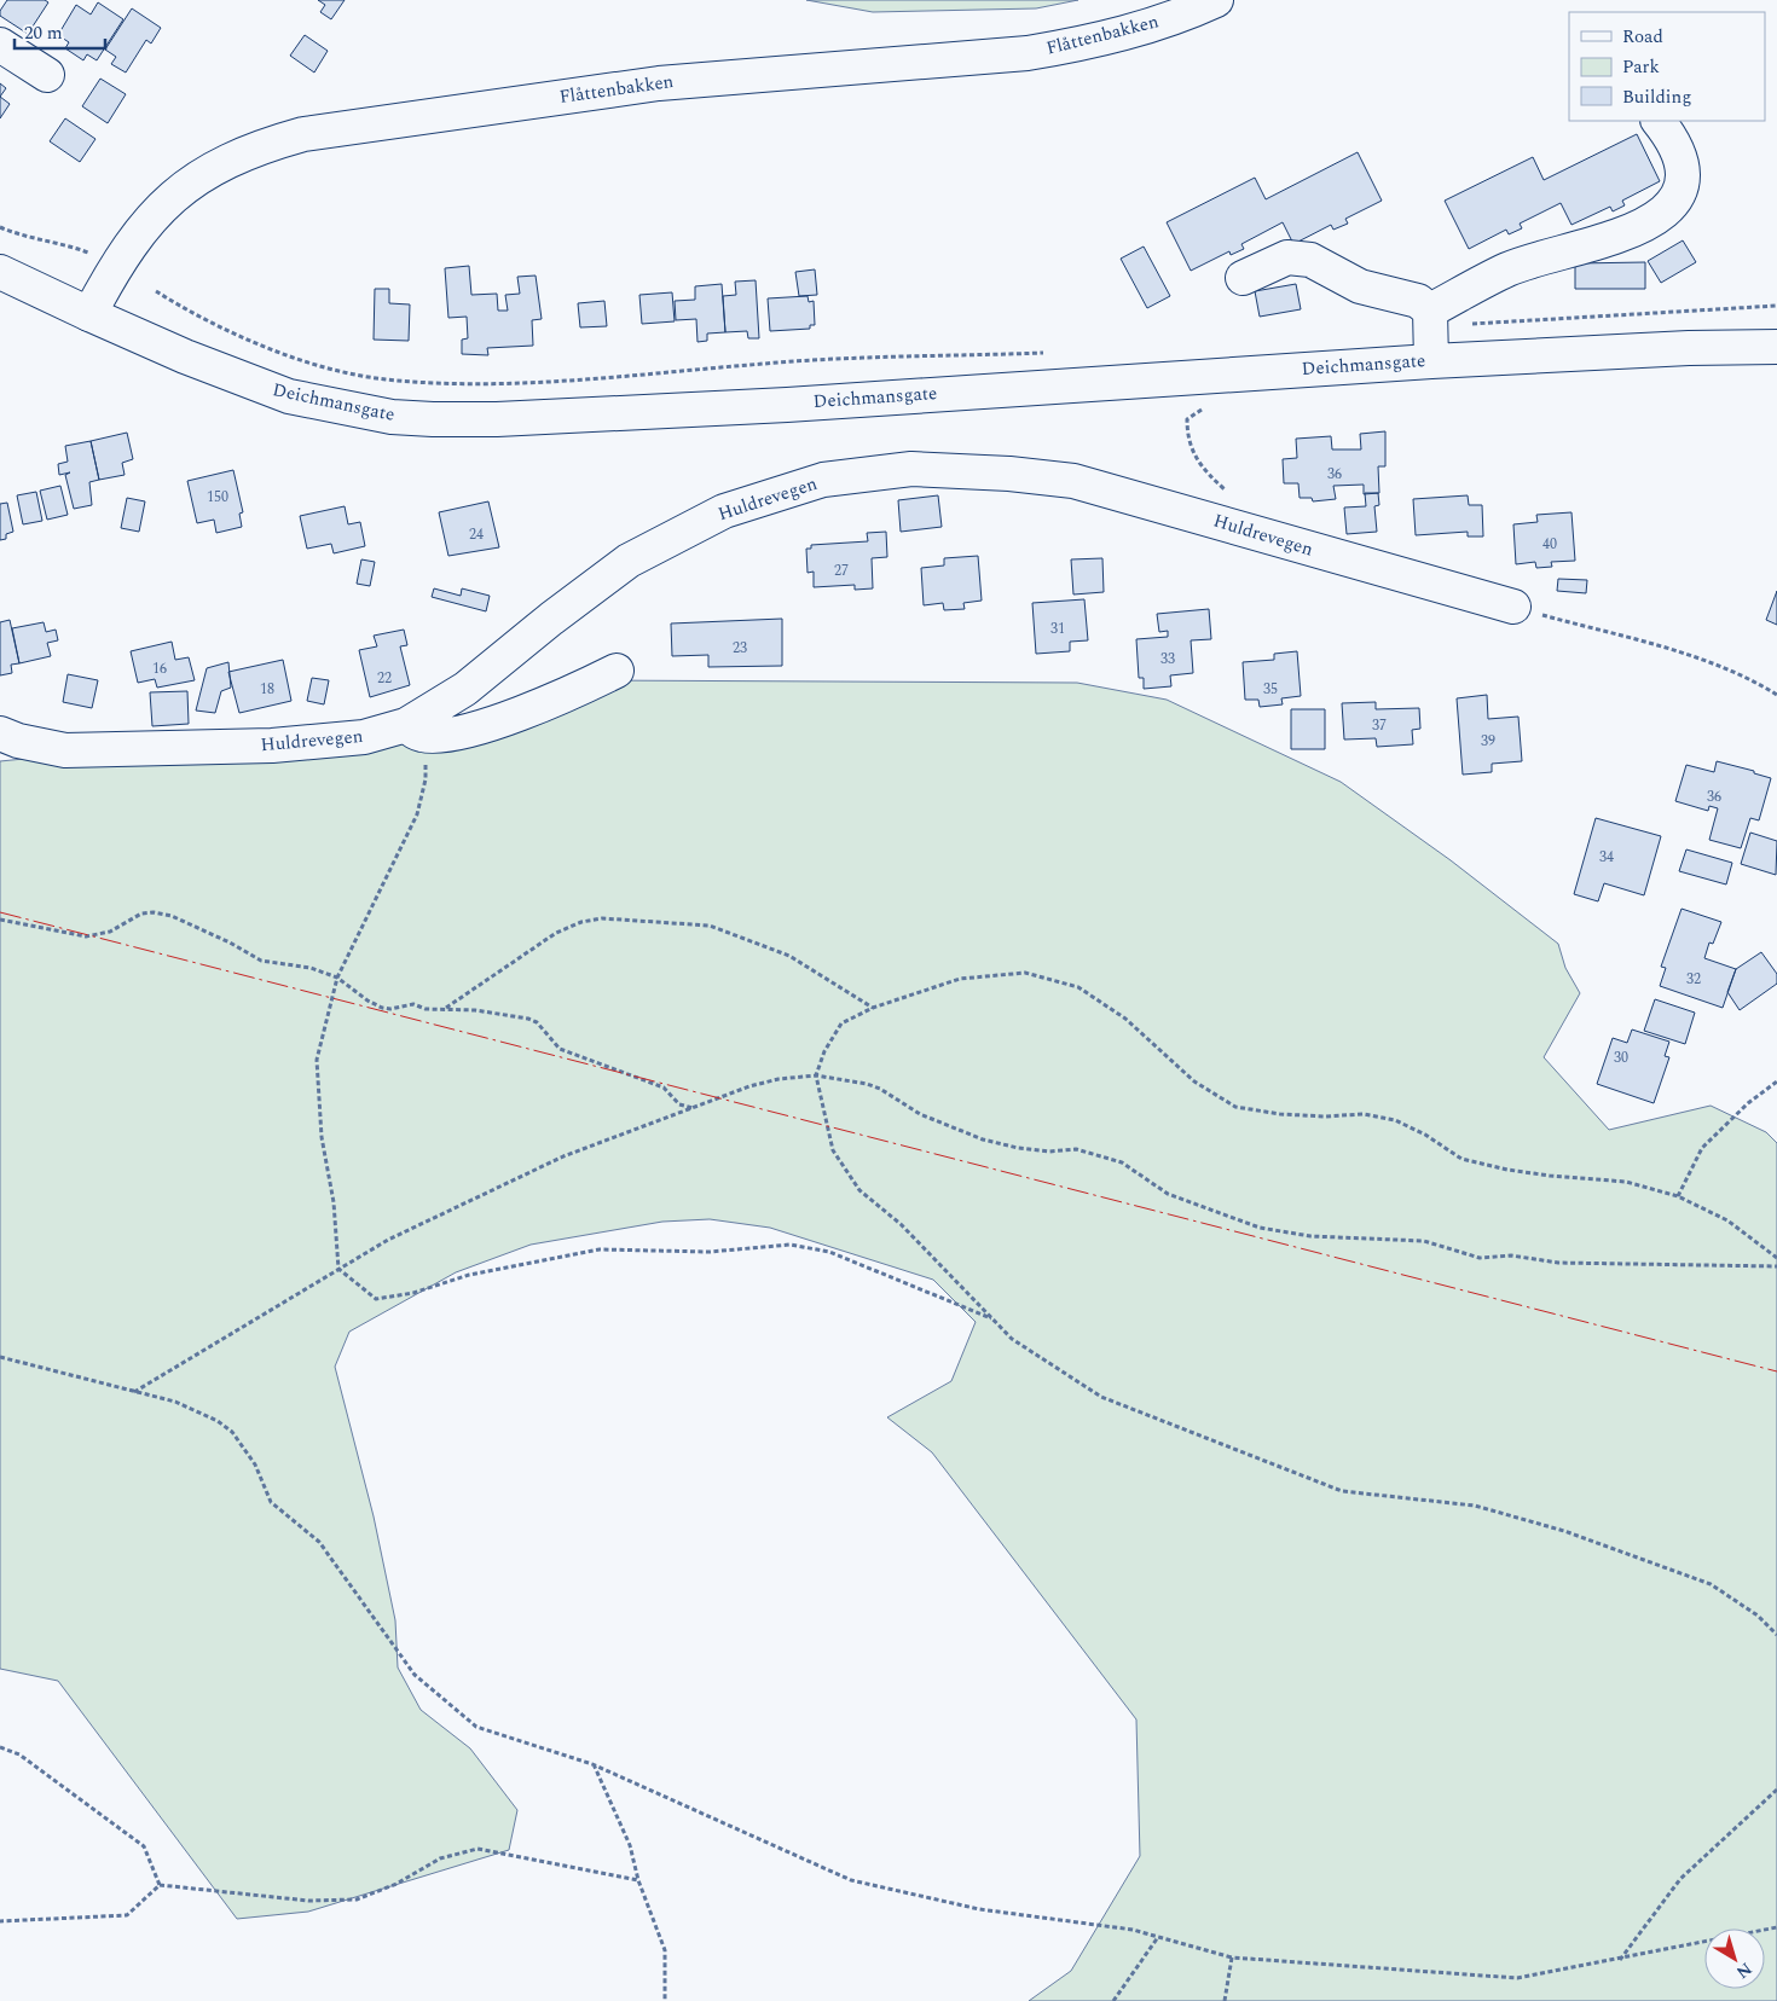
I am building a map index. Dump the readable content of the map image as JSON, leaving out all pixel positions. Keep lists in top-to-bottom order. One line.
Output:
{"streets":{"street":["Flåttenbakken","Deichmansgate","Huldrevegen"]},"crossings":[["Flåttenbakken","Deichmansgate"]],"house_numbers":["36","150","24","40","27","31","23","33","16","22","18","35","37","39","36","34","32","30"],"legend":["Road","Park","Building"],"scale_bar":"20 m","north":"bottom right"}
